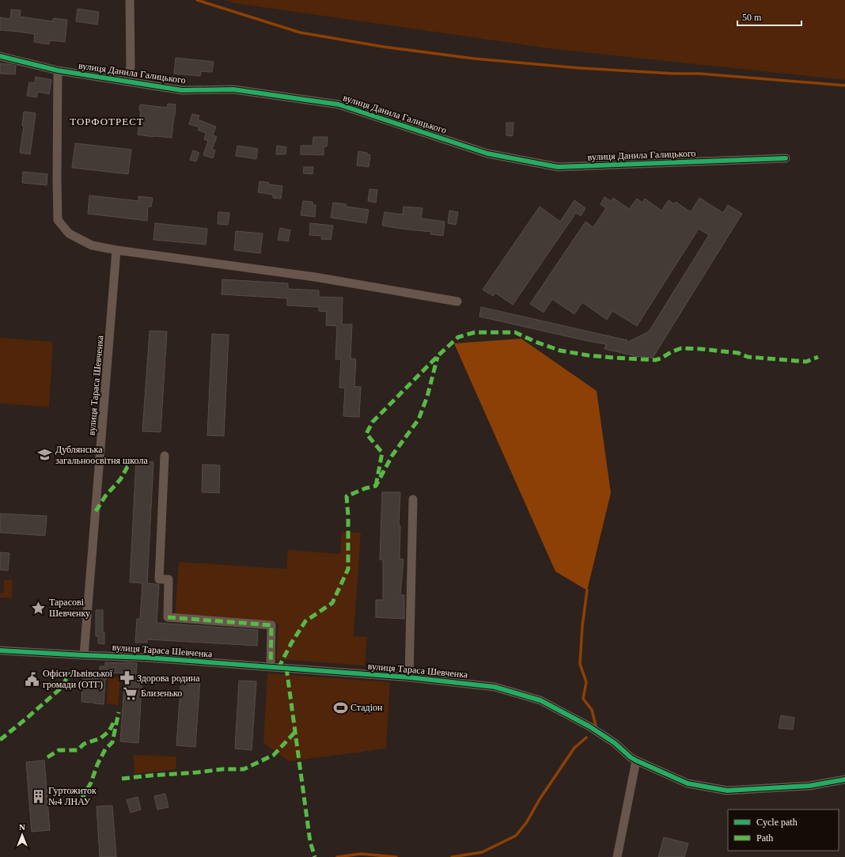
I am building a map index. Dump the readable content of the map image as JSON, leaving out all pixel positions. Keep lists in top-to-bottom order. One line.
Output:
{"streets":{"street":["вулиця Данила Галицького","вулиця Тараса Шевченка"]},"districts":["ТОРФОТРЕСТ"],"places":{"school or university":["Дублянська загальноосвітня школа"],"place":["Тарасові Шевченку"],"pharmacy":["Здорова родина"],"public building":["Офіси Львівської громади (ОТГ)"],"supermarket":["Близенько"],"sports":["Стадіон"],"building":["Гуртожиток №4 ЛНАУ"]},"legend":["Cycle path","Path"],"scale_bar":"50 m","north":"top"}
